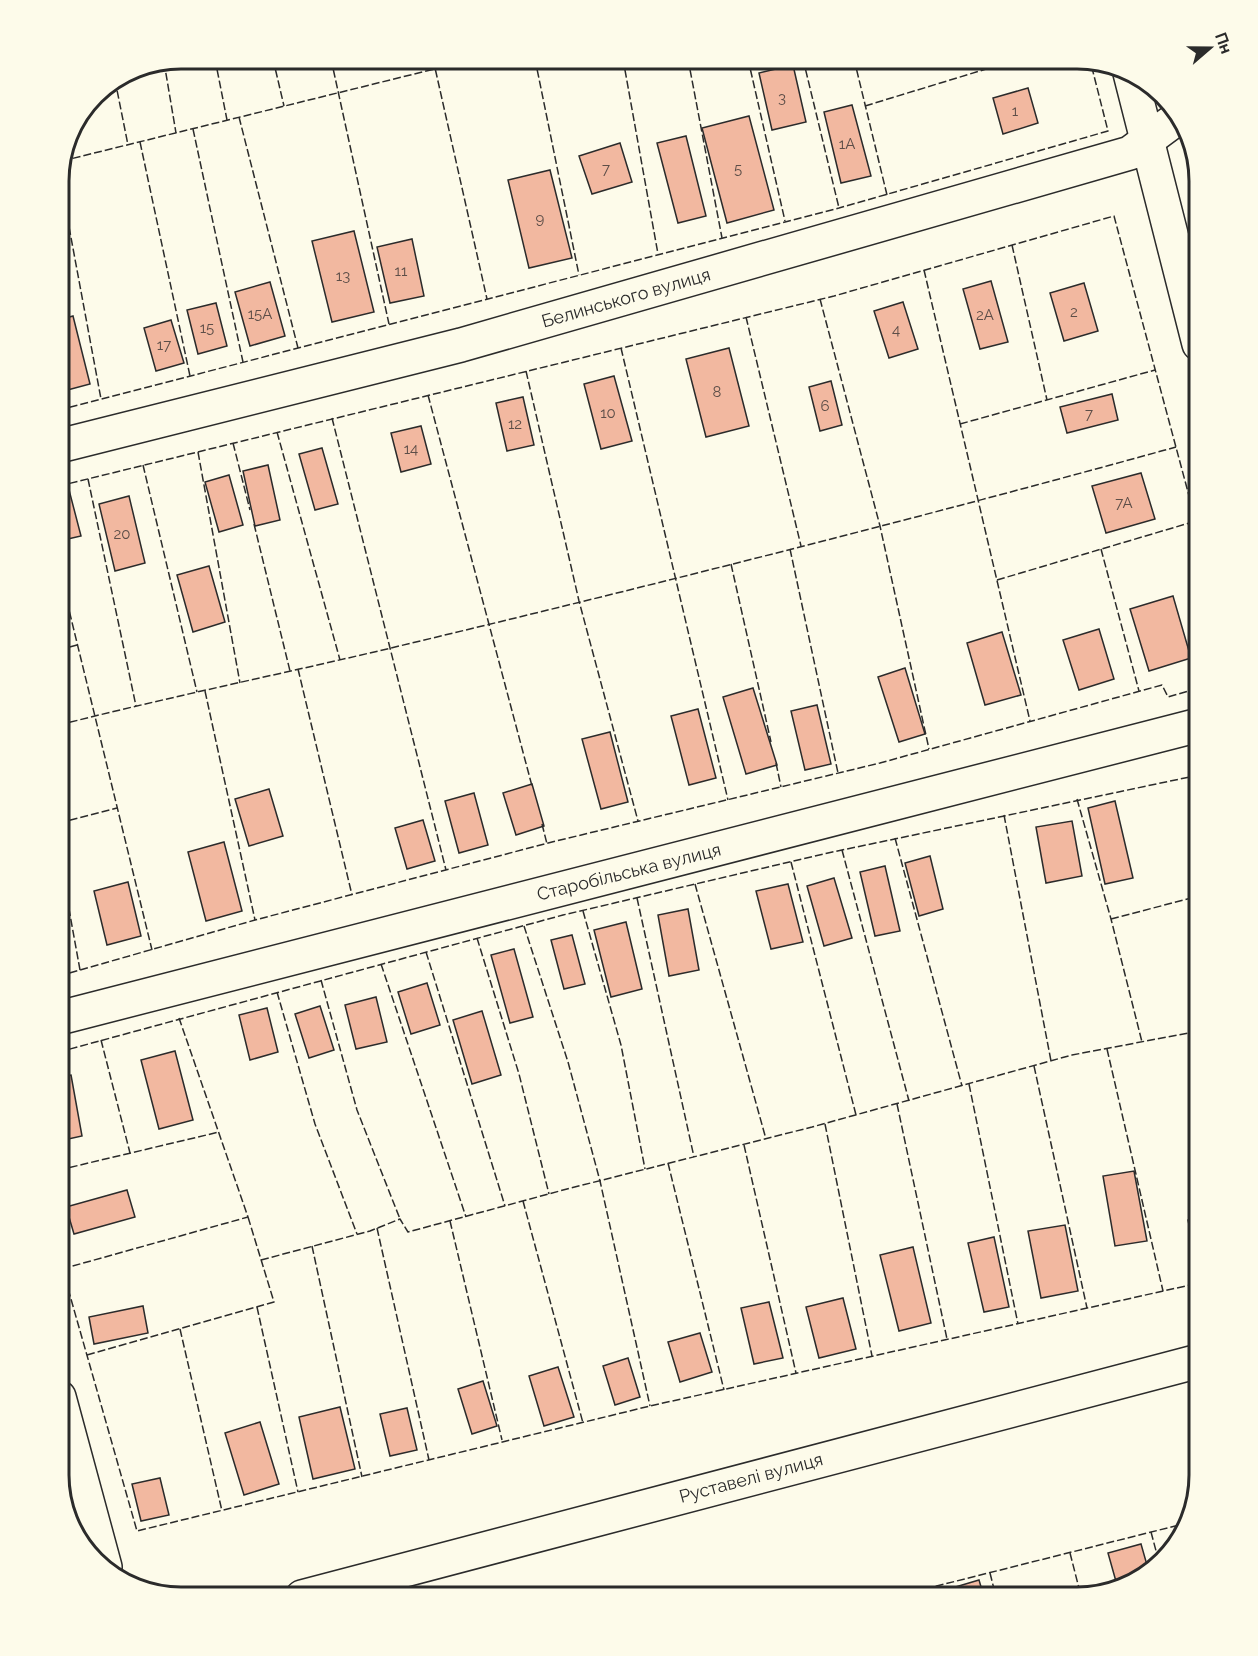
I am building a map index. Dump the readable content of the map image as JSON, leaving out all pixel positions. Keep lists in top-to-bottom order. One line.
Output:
{"streets":{"street":["Белинського вулиця","Старобільська вулиця","Руставелі вулиця"]},"house_numbers":["3","1","1А","7","5","9","11","13","2","15А","2А","15","4","17","8","6","10","7","12","14","7А","20"],"north":"right"}
